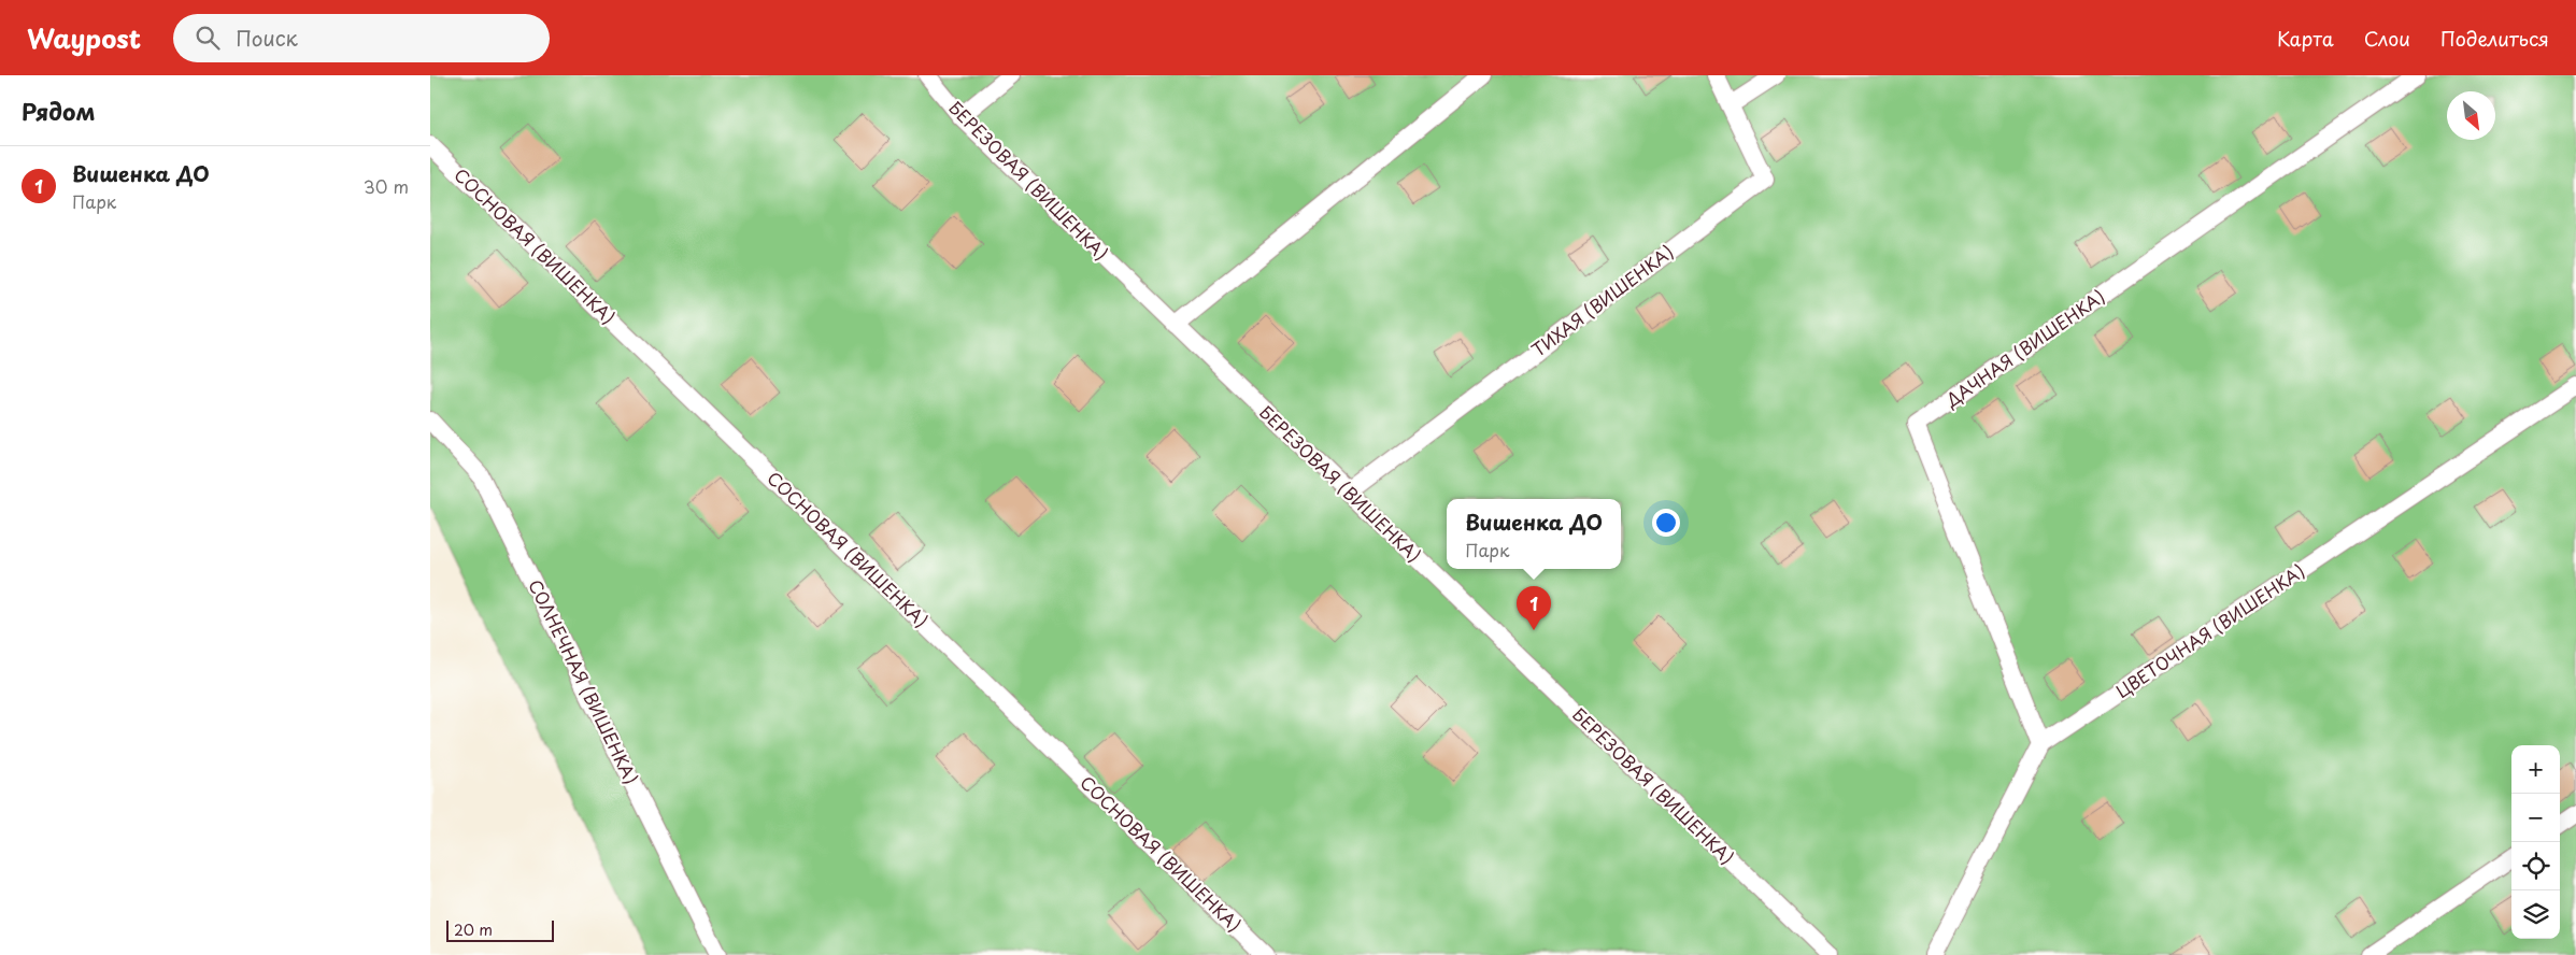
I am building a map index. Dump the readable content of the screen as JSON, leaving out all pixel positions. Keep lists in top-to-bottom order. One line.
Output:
{"streets":{"lane":["БЕРЕЗОВАЯ (ВИШЕНКА)","СОСНОВАЯ (ВИШЕНКА)","ТИХАЯ (ВИШЕНКА)","ДАЧНАЯ (ВИШЕНКА)","ЦВЕТОЧНАЯ (ВИШЕНКА)","СОЛНЕЧНАЯ (ВИШЕНКА)"]},"crossings":[["БЕРЕЗОВАЯ (ВИШЕНКА)","ТИХАЯ (ВИШЕНКА)"],["ДАЧНАЯ (ВИШЕНКА)","ЦВЕТОЧНАЯ (ВИШЕНКА)"]],"scale_bar":"20 m","north":"bottom right","page":{"header":"Waypost","search":"Поиск","nav":["Карта","Слои","Поделиться"],"heading":"Рядом","list":[{"mark":"1","name":"Вишенка ДО","note":"Парк","value":"30 m"}],"popup":["Вишенка ДО","Парк"],"pins":"1","map_buttons":["+","−"],"scale":"20 m"}}
